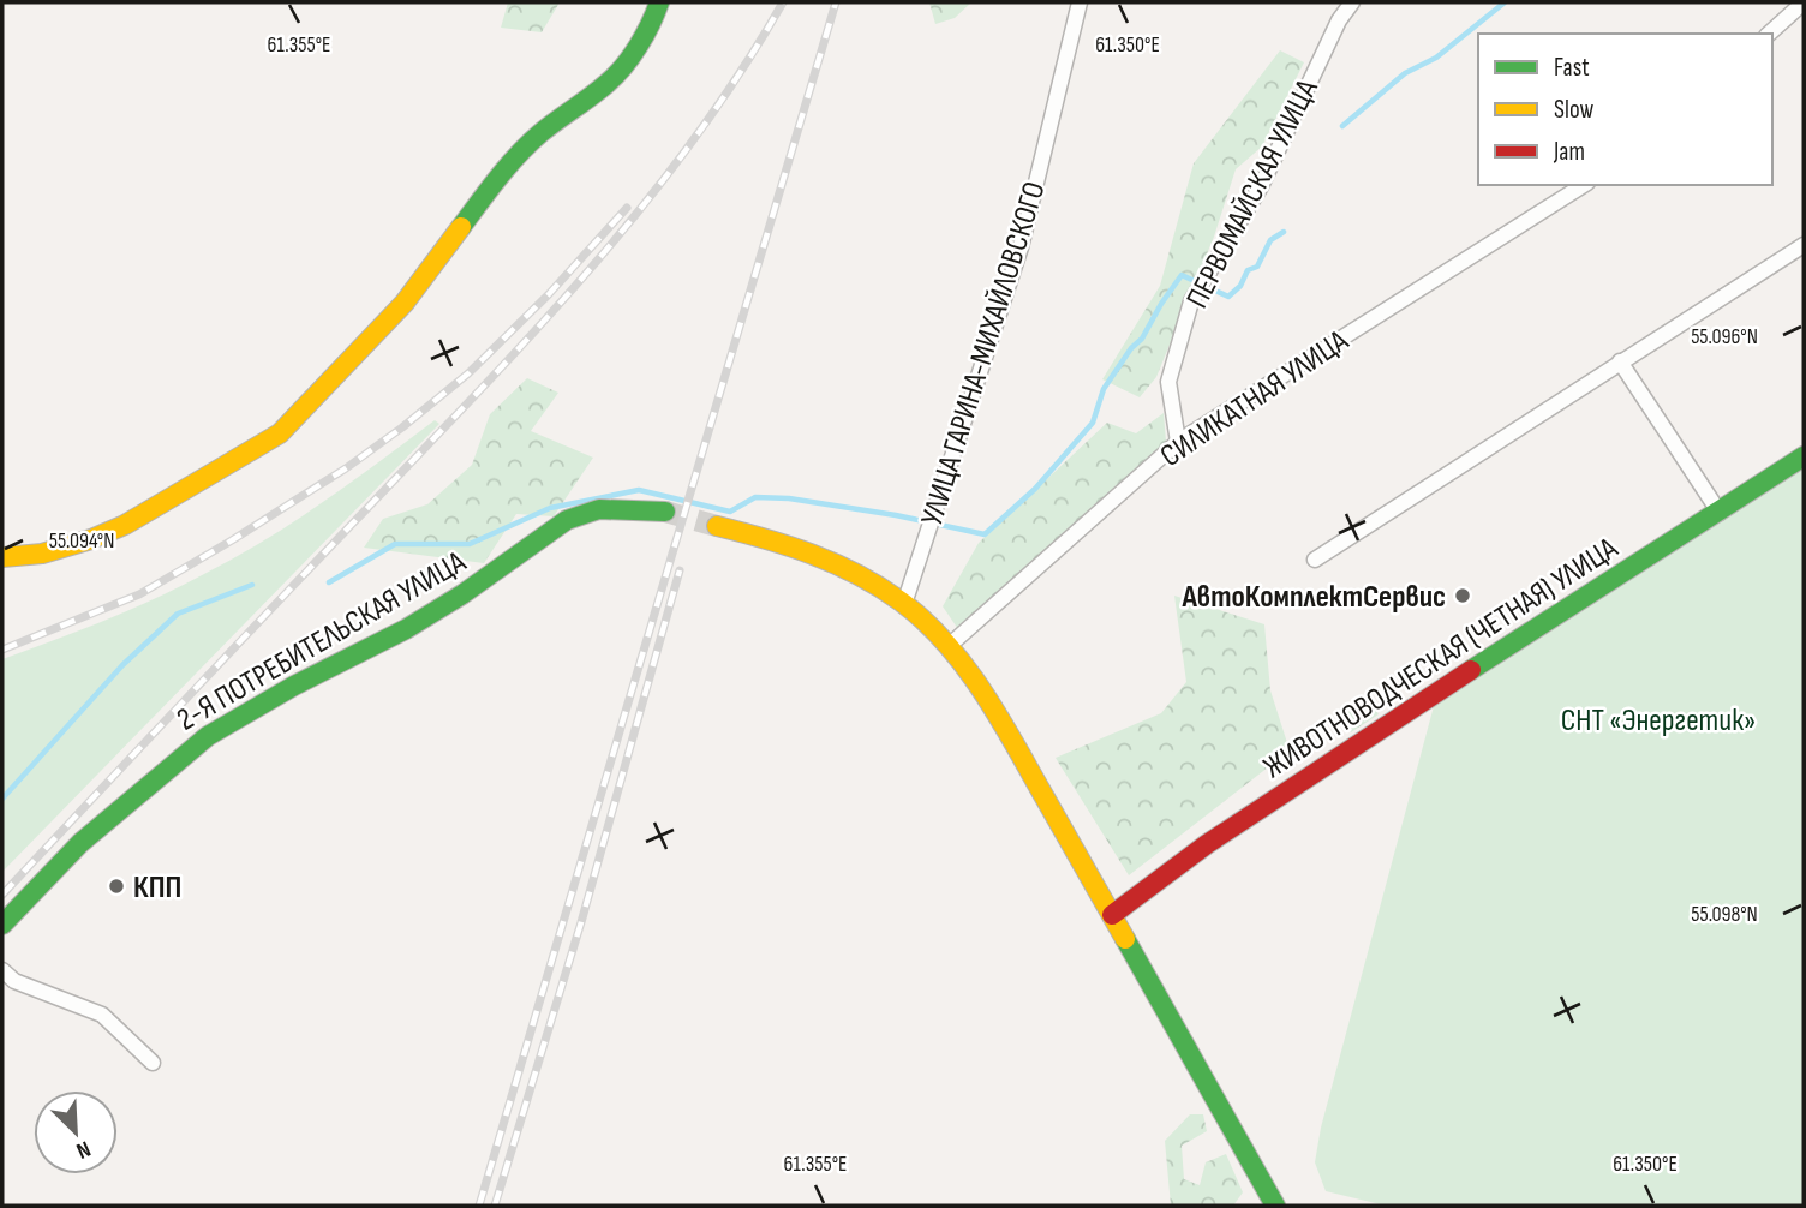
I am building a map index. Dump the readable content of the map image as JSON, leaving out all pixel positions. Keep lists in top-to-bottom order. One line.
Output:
{"streets":{"street":["ПЕРВОМАЙСКАЯ УЛИЦА","УЛИЦА ГАРИНА-МИХАЙЛОВСКОГО","СИЛИКАТНАЯ УЛИЦА","2-Я ПОТРЕБИТЕЛЬСКАЯ УЛИЦА","ЖИВОТНОВОДЧЕСКАЯ (ЧЕТНАЯ) УЛИЦА"]},"crossings":[["ПЕРВОМАЙСКАЯ УЛИЦА","СИЛИКАТНАЯ УЛИЦА"]],"parks":["СНТ «Энергетик»"],"places":["АвтоКомплектСервис","КПП"],"legend":["Fast","Slow","Jam"],"north":"bottom right","coordinates":["61.355°E","61.350°E","55.096°N","55.094°N","55.098°N"]}
